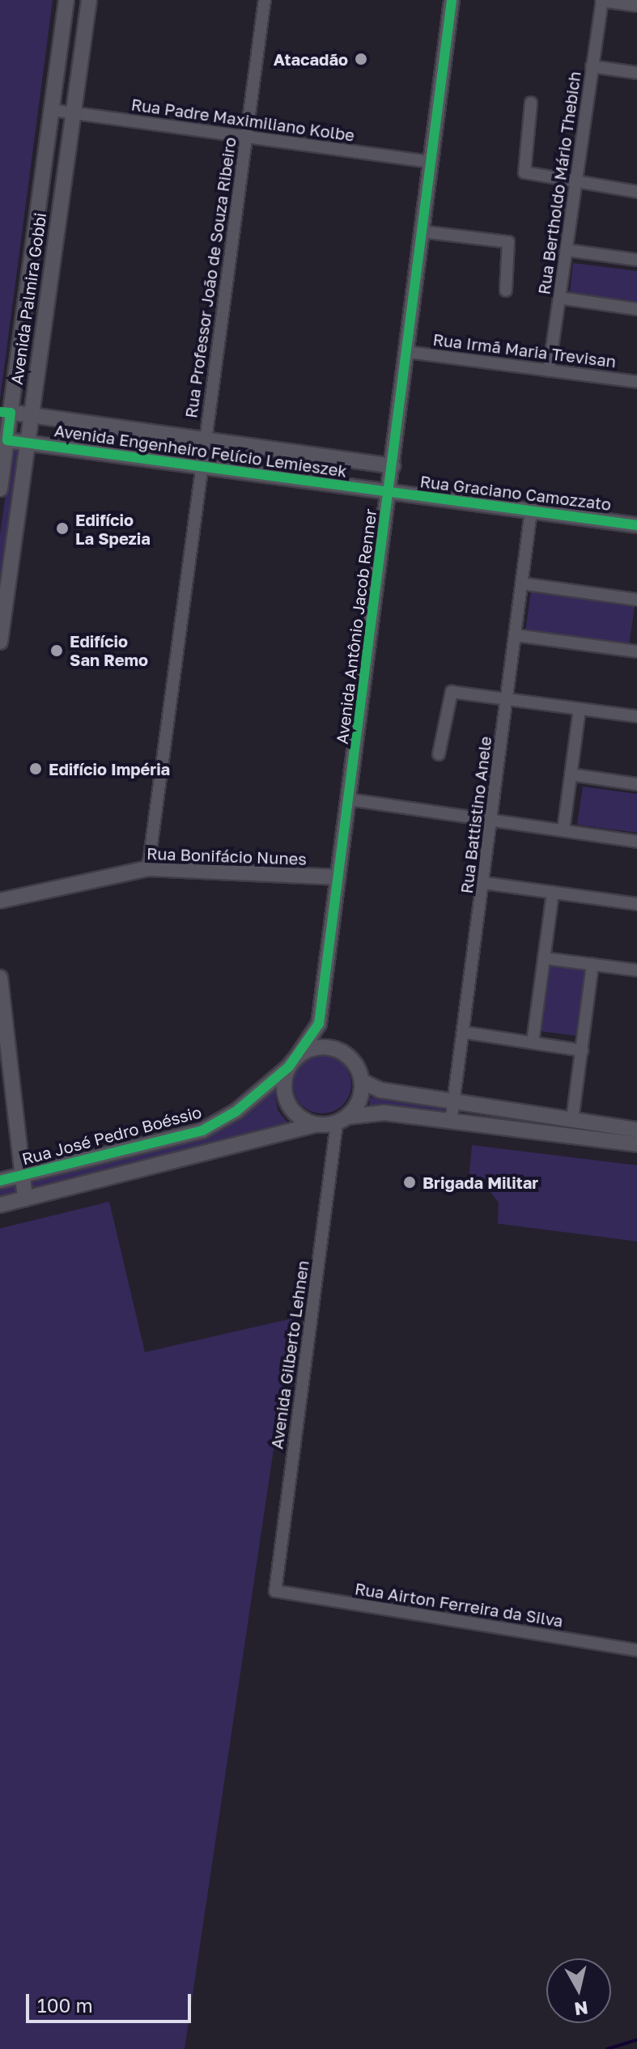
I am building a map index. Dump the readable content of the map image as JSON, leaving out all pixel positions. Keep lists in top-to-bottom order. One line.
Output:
{"streets":{"street":["Rua Padre Maximiliano Kolbe","Rua Bertholdo Mário Thebich","Rua Professor João de Souza Ribeiro","Avenida Palmira Gobbi","Rua Irmã Maria Trevisan","Avenida Engenheiro Felício Lemieszek","Rua Graciano Camozzato","Avenida Antônio Jacob Renner","Rua Battistino Anele","Rua Bonifácio Nunes","Rua José Pedro Boéssio","Avenida Gilberto Lehnen","Rua Airton Ferreira da Silva"]},"crossings":[["Rua Padre Maximiliano Kolbe","Rua Professor João de Souza Ribeiro"],["Rua Padre Maximiliano Kolbe","Avenida Palmira Gobbi"],["Rua Padre Maximiliano Kolbe","Avenida Antônio Jacob Renner"],["Rua Bertholdo Mário Thebich","Rua Irmã Maria Trevisan"],["Rua Professor João de Souza Ribeiro","Avenida Engenheiro Felício Lemieszek"],["Rua Professor João de Souza Ribeiro","Rua Bonifácio Nunes"],["Avenida Palmira Gobbi","Avenida Engenheiro Felício Lemieszek"],["Rua Irmã Maria Trevisan","Avenida Antônio Jacob Renner"],["Avenida Engenheiro Felício Lemieszek","Rua Graciano Camozzato"],["Avenida Engenheiro Felício Lemieszek","Avenida Antônio Jacob Renner"],["Rua Graciano Camozzato","Avenida Antônio Jacob Renner"],["Rua Graciano Camozzato","Rua Battistino Anele"],["Avenida Antônio Jacob Renner","Rua Bonifácio Nunes"],["Avenida Antônio Jacob Renner","Rua José Pedro Boéssio"],["Avenida Antônio Jacob Renner","Avenida Gilberto Lehnen"],["Rua José Pedro Boéssio","Avenida Gilberto Lehnen"],["Avenida Gilberto Lehnen","Rua Airton Ferreira da Silva"]],"places":["Atacadão","Edifício La Spezia","Edifício San Remo","Edifício Impéria","Brigada Militar"],"scale_bar":"100 m","north":"bottom"}
